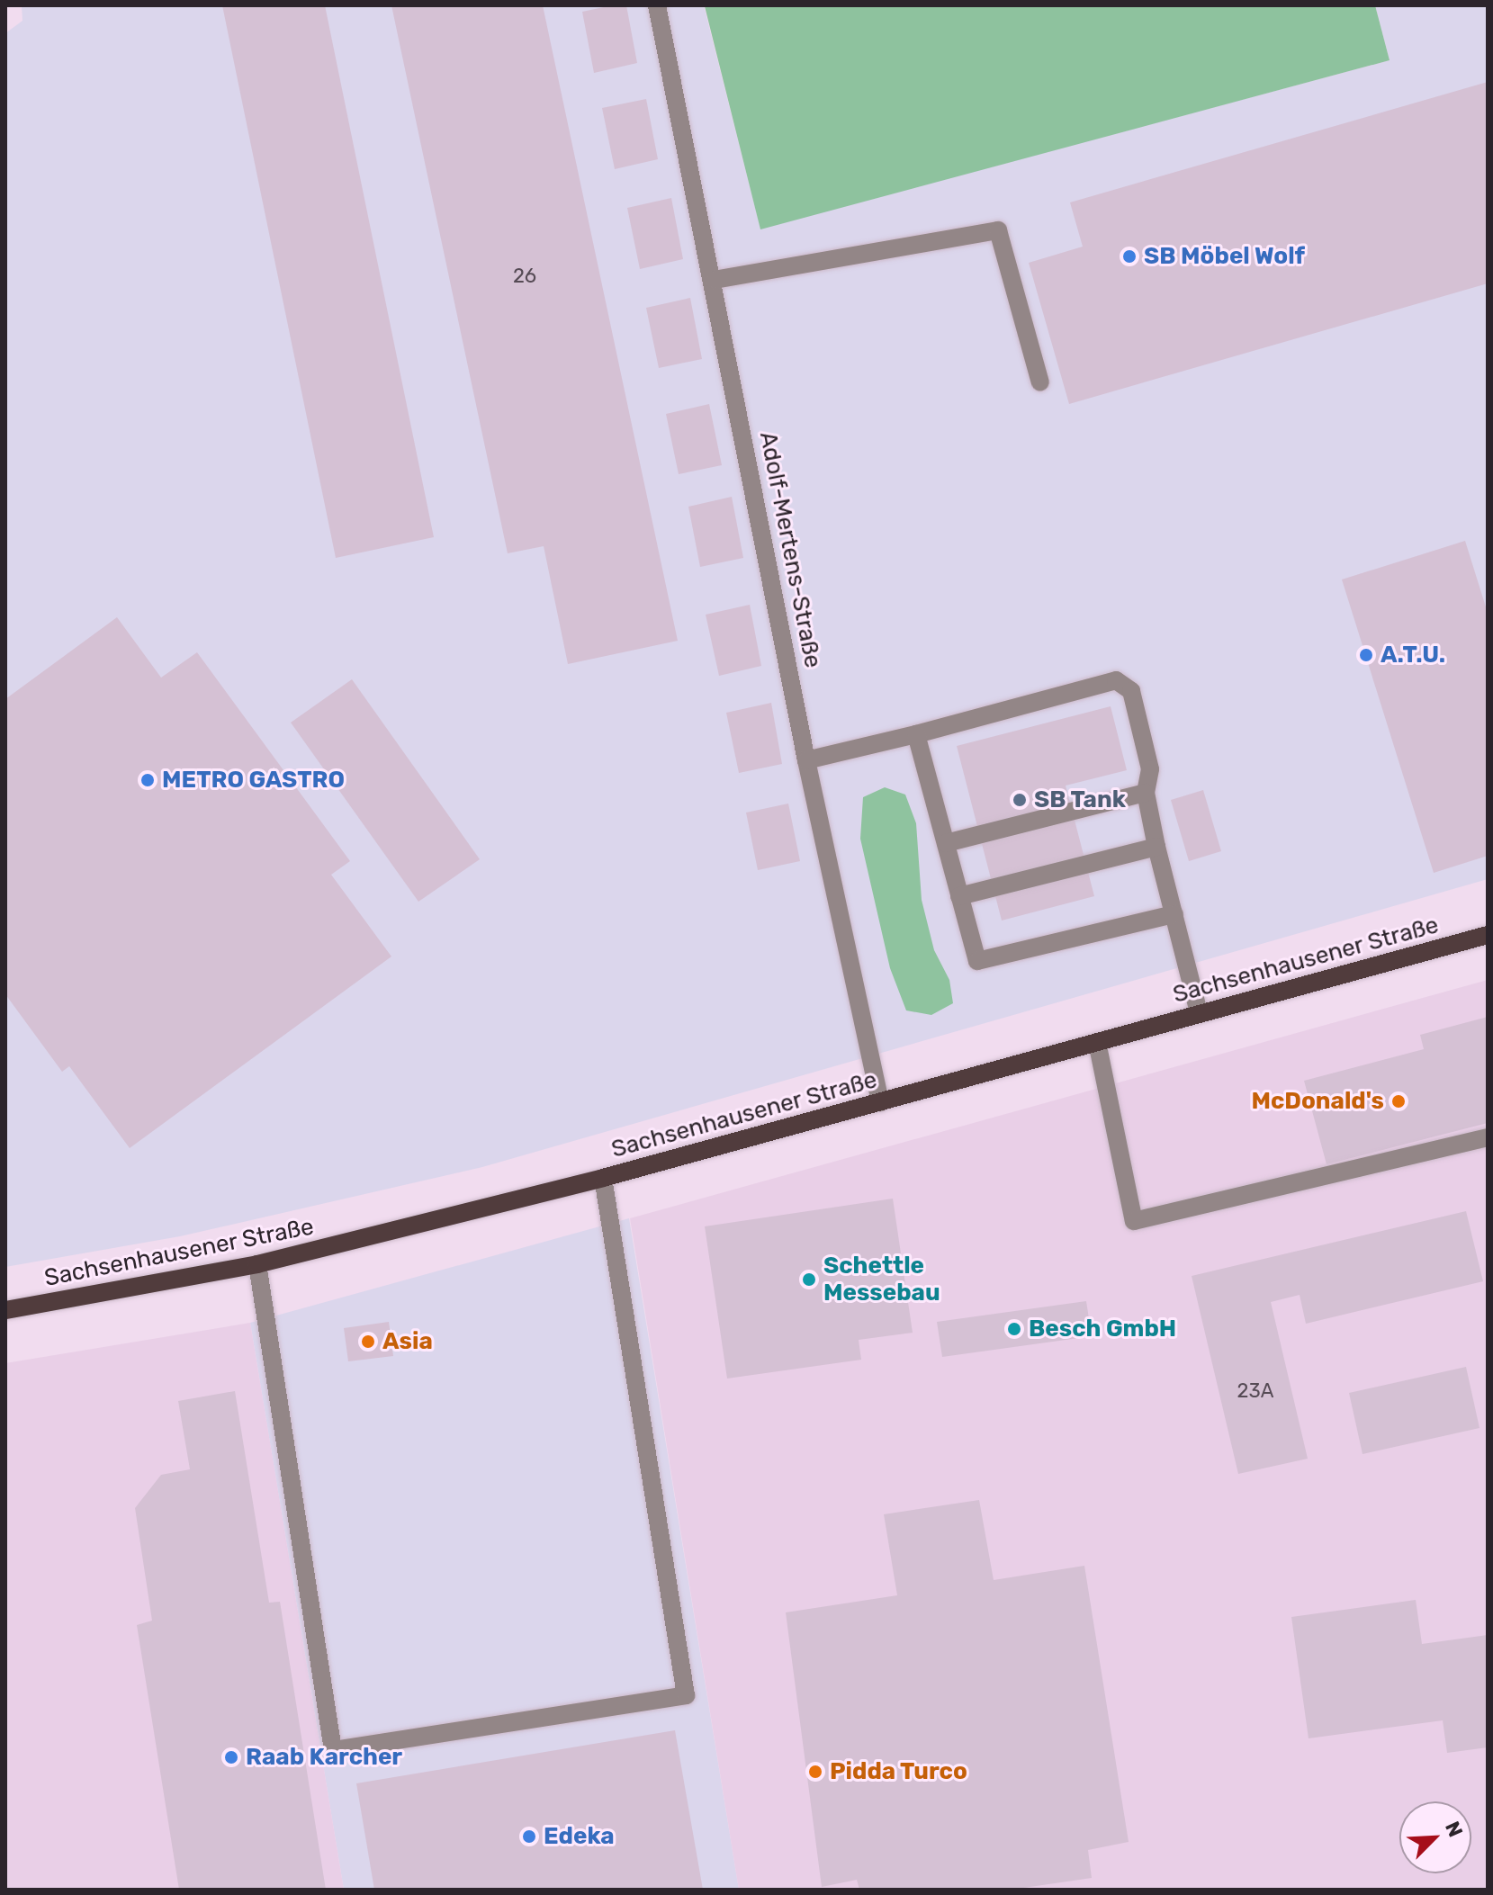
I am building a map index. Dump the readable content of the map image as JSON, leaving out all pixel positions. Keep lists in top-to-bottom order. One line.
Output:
{"streets":{"main road":["Sachsenhausener Straße"],"street":["Adolf-Mertens-Straße"]},"crossings":[["Adolf-Mertens-Straße","Sachsenhausener Straße"]],"places":["SB Möbel Wolf","A.T.U.","METRO GASTRO","SB Tank","McDonald's","Schettle Messebau","Besch GmbH","Asia","Raab Karcher","Pidda Turco","Edeka"],"house_numbers":["26","23A"],"north":"top right"}
